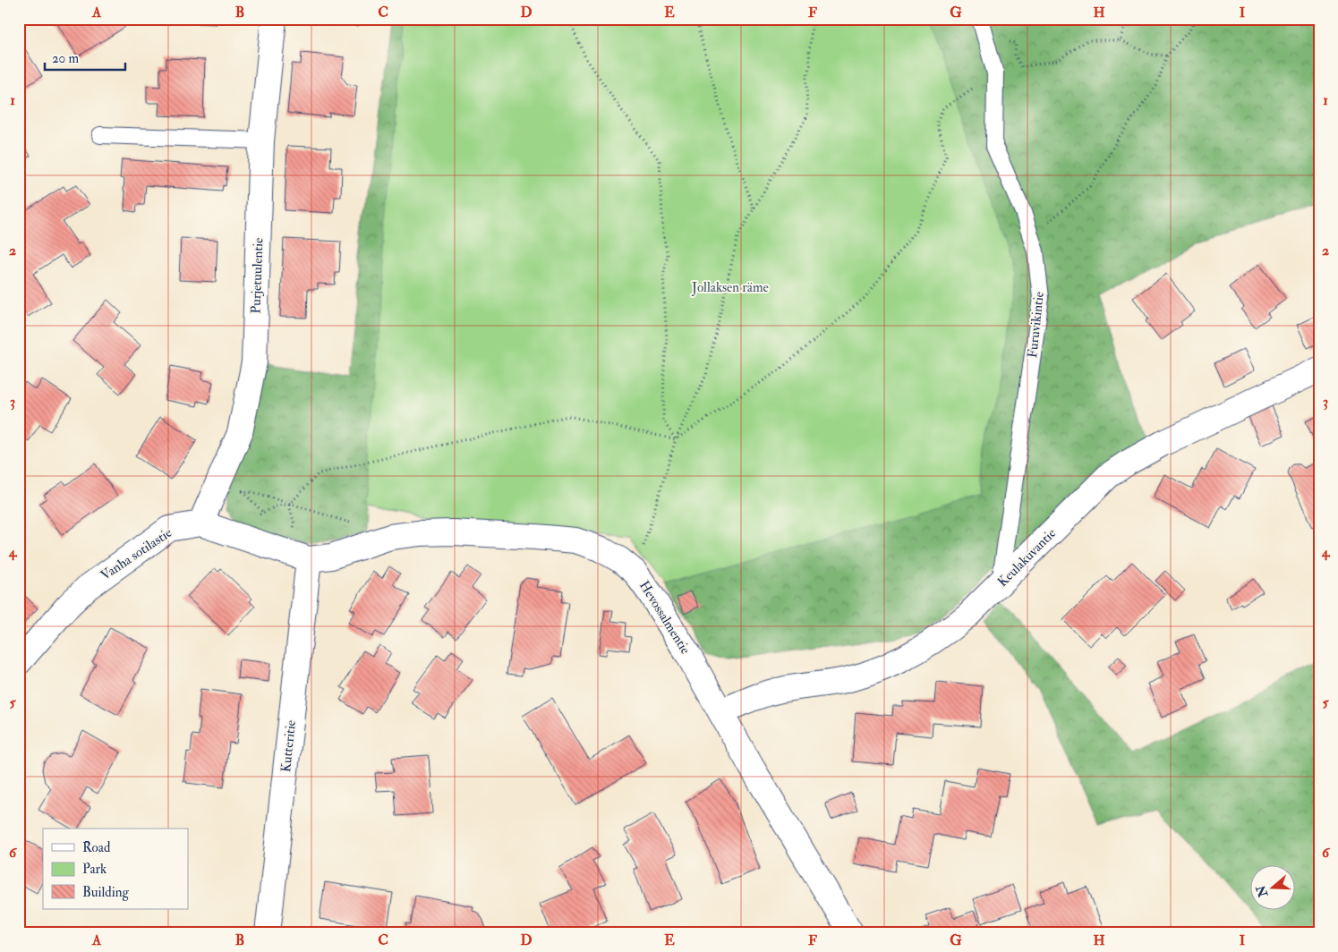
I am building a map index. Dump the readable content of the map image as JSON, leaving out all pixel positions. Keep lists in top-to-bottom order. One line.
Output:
{"streets":{"street":["Purjetuulentie","Vanha sotilastie","Keulakuvantie","Hevossalmentie","Kutteritie"],"lane":["Furuvikintie"]},"crossings":[["Purjetuulentie","Vanha sotilastie"],["Furuvikintie","Keulakuvantie"],["Vanha sotilastie","Hevossalmentie"],["Vanha sotilastie","Kutteritie"],["Keulakuvantie","Hevossalmentie"],["Hevossalmentie","Kutteritie"]],"parks":["Jollaksen räme"],"legend":["Road","Park","Building"],"scale_bar":"20 m","north":"left","grid":{"columns":["A","B","C","D","E","F","G","H","I"],"rows":["1","2","3","4","5","6"]}}
